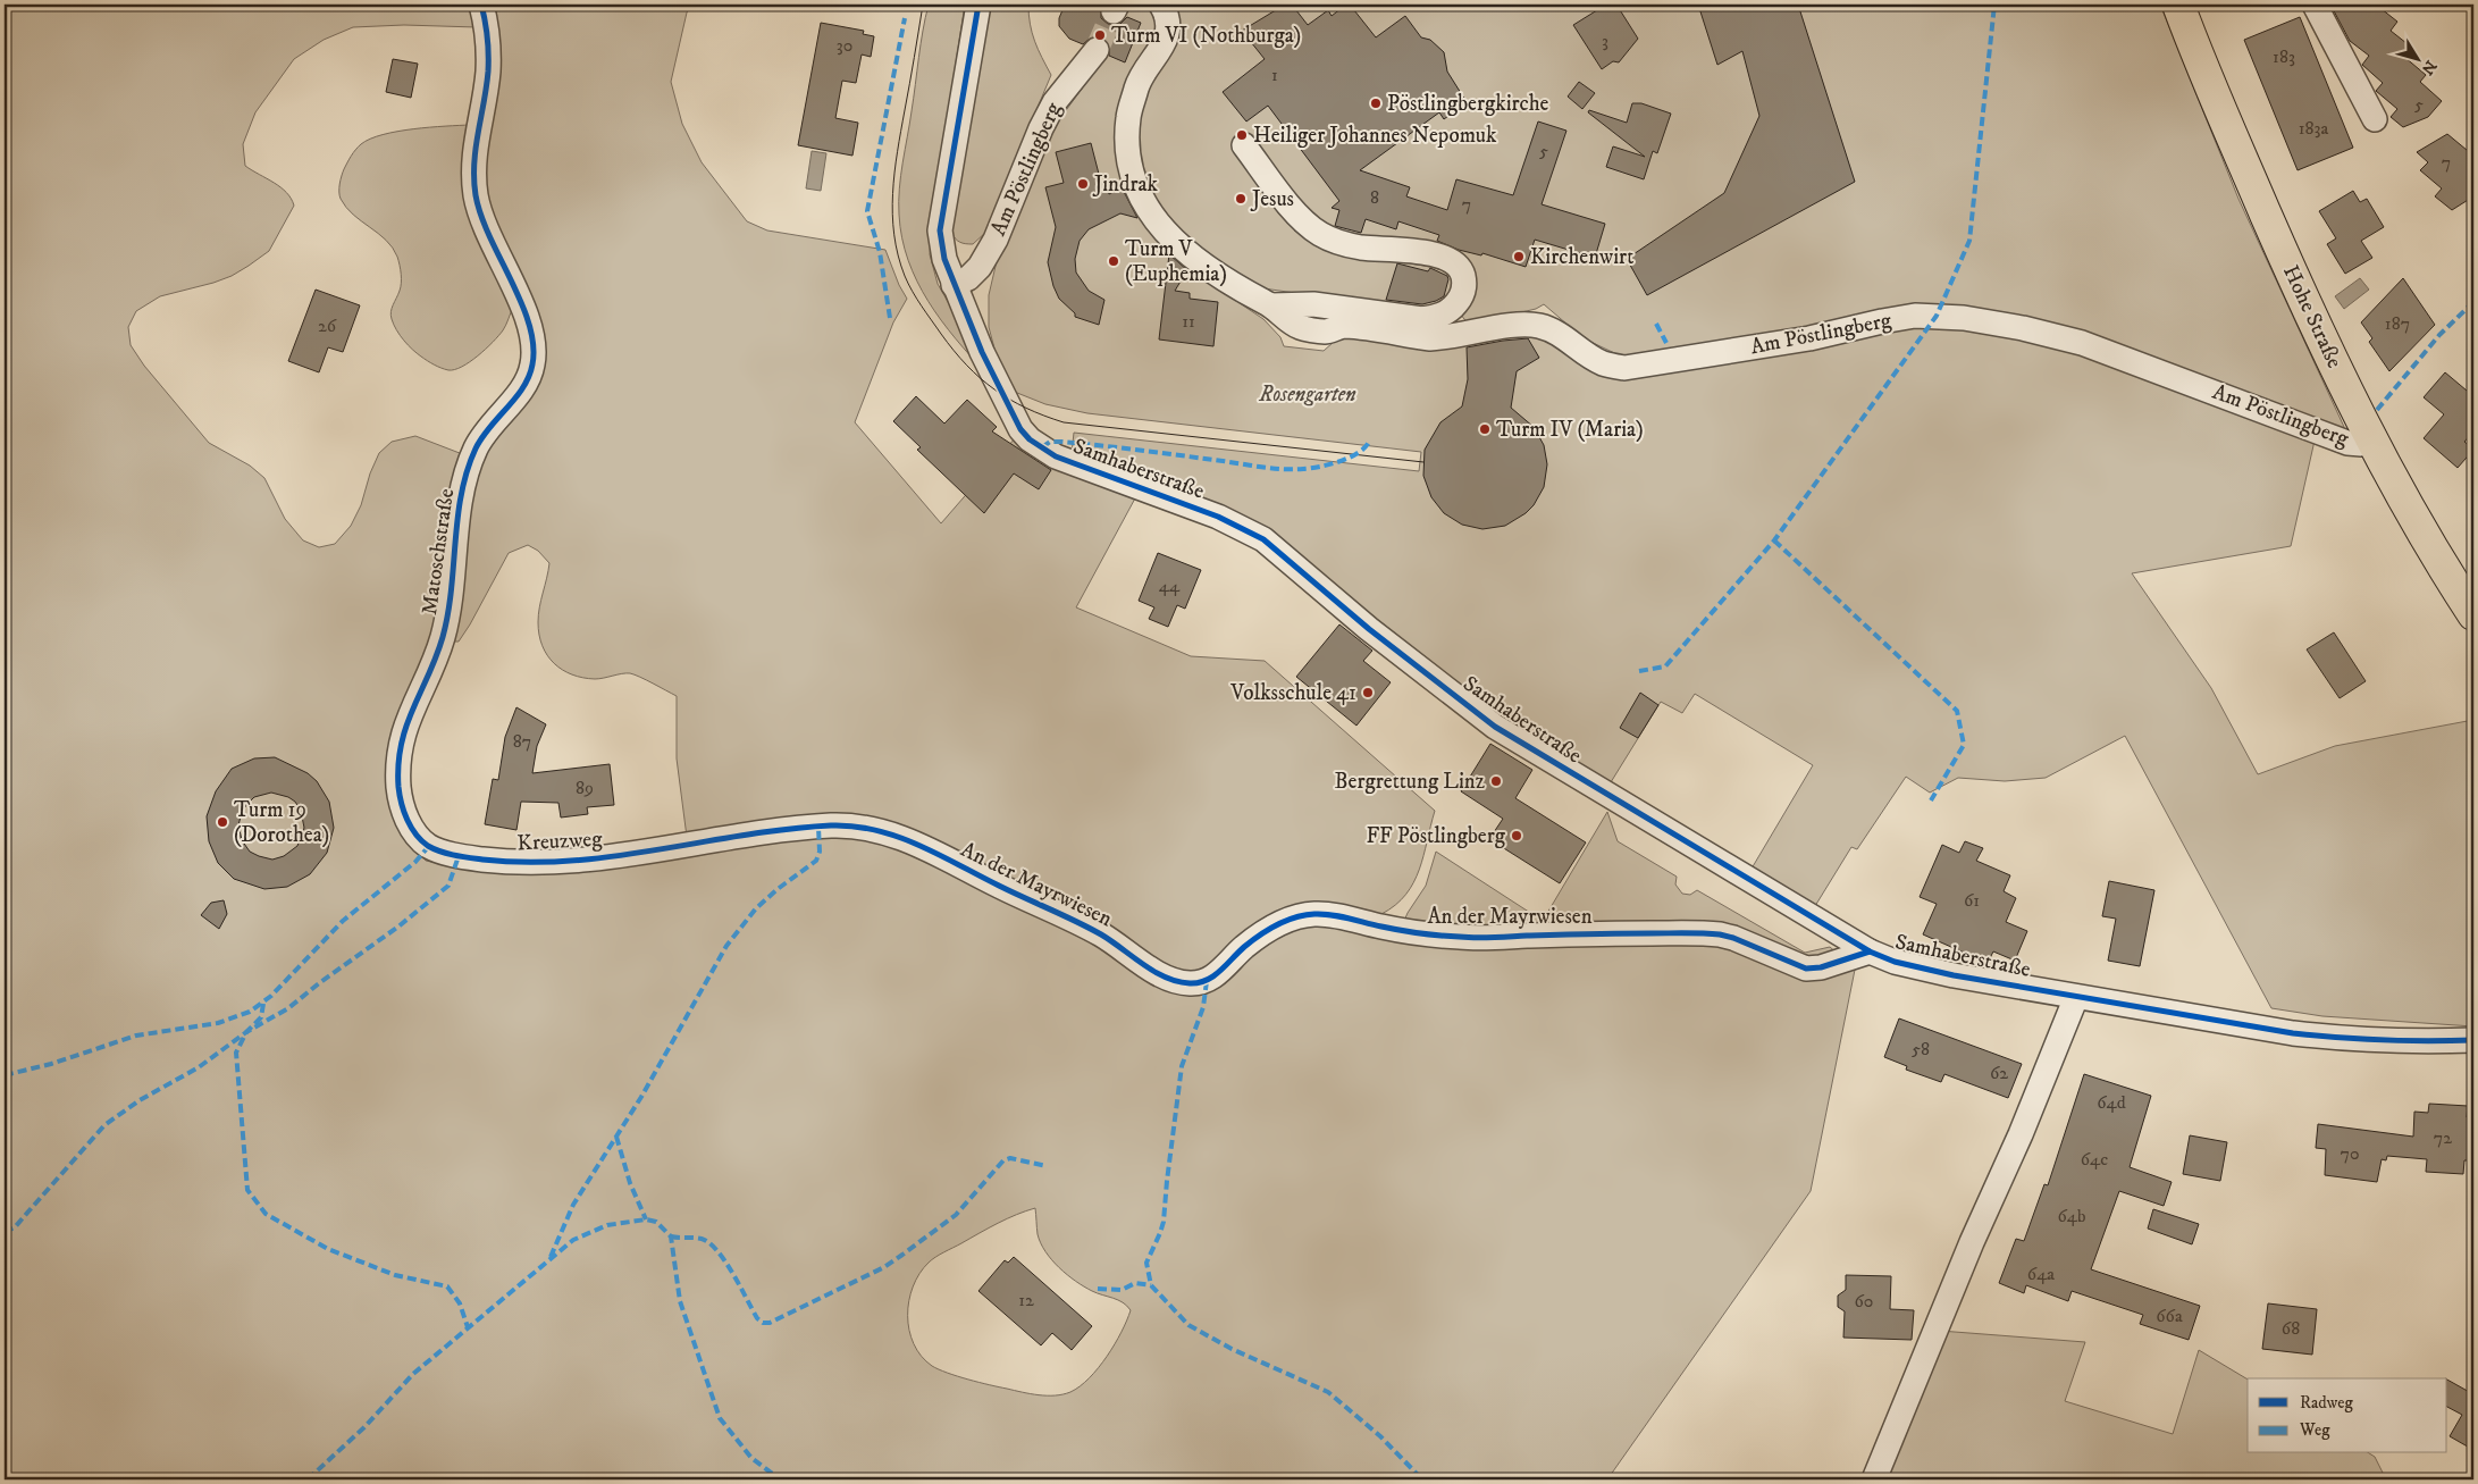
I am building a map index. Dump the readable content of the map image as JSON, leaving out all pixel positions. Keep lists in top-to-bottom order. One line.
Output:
{"streets":{"main road":["Hohe Straße"],"street":["Am Pöstlingberg","Samhaberstraße","Matoschstraße","Kreuzweg","An der Mayrwiesen"]},"crossings":[["Am Pöstlingberg","Hohe Straße"],["Am Pöstlingberg","Samhaberstraße"],["Samhaberstraße","An der Mayrwiesen"],["Matoschstraße","Kreuzweg"],["Kreuzweg","An der Mayrwiesen"]],"parks":["Rosengarten"],"places":["Turm VI (Nothburga)","Pöstlingbergkirche","Heiliger Johannes Nepomuk","Jindrak","Jesus","Kirchenwirt","Turm V (Euphemia)","Turm IV (Maria)","Volksschule 41","Bergrettung Linz","Turm 19 (Dorothea)","FF Pöstlingberg"],"house_numbers":["3","30","183","1","5","183a","5","7","8","7","11","187","26","44","87","89","61","58","62","64d","72","70","64c","64b","64a","12","60","66a","68"],"legend":["Radweg","Weg"],"north":"bottom right"}
